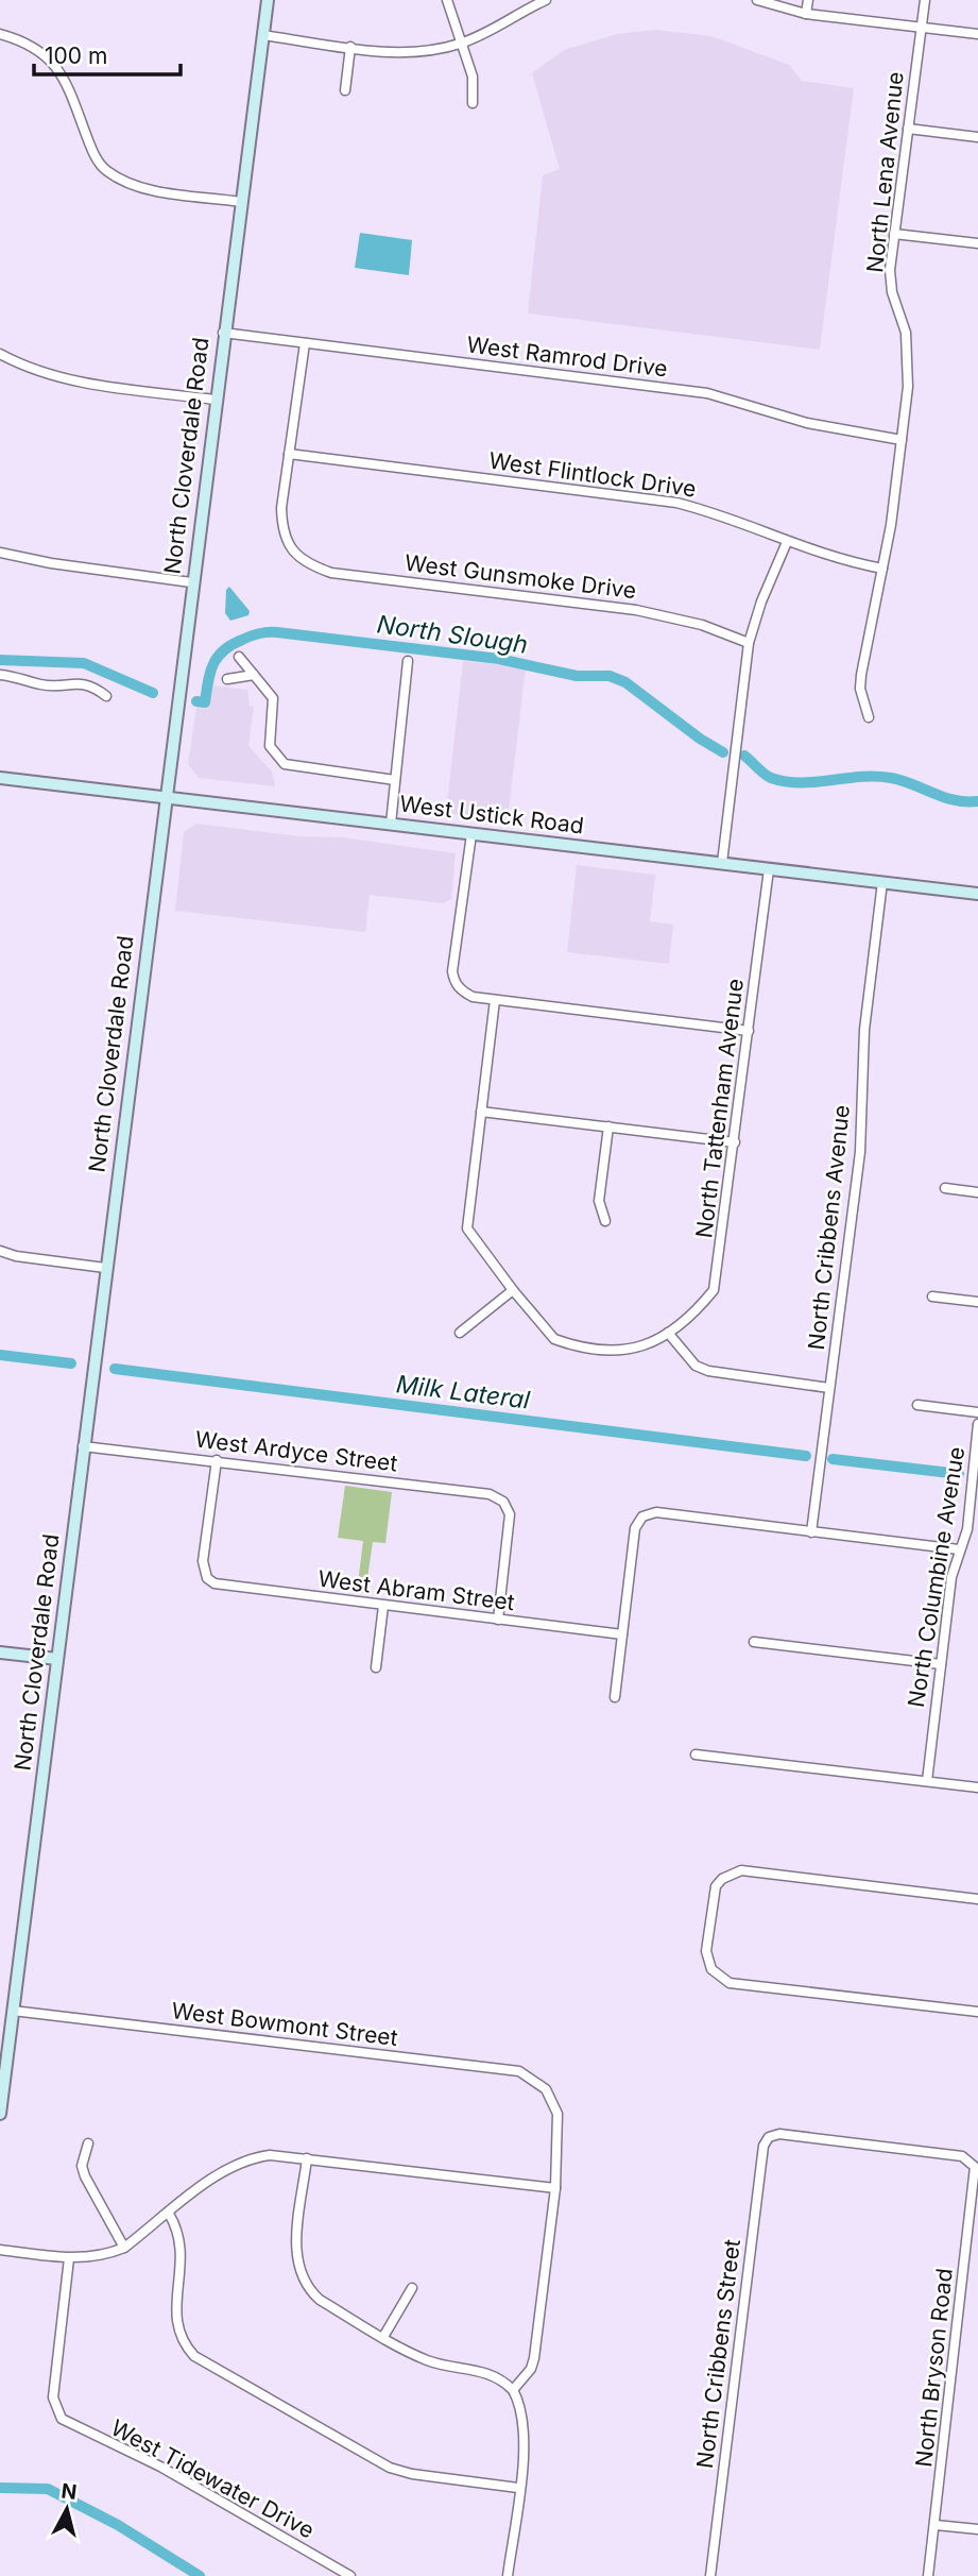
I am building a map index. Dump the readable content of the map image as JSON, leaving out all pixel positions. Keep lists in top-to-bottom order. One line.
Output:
{"streets":{"main road":["North Cloverdale Road","West Ustick Road"],"street":["North Lena Avenue","West Ramrod Drive","West Flintlock Drive","West Gunsmoke Drive","North Tattenham Avenue","North Cribbens Avenue","West Ardyce Street","North Columbine Avenue","West Abram Street","West Bowmont Street","North Cribbens Street","North Bryson Road","West Tidewater Drive"]},"crossings":[["North Lena Avenue","West Ramrod Drive"],["North Lena Avenue","West Flintlock Drive"],["West Ramrod Drive","North Cloverdale Road"],["North Cloverdale Road","West Ustick Road"],["North Cloverdale Road","West Ardyce Street"],["North Cloverdale Road","West Bowmont Street"],["West Flintlock Drive","West Gunsmoke Drive"],["West Ustick Road","North Tattenham Avenue"],["West Ustick Road","North Cribbens Avenue"],["West Ardyce Street","West Abram Street"],["North Cribbens Street","North Bryson Road"]],"water":["North Slough","Milk Lateral"],"scale_bar":"100 m","north":"top"}
